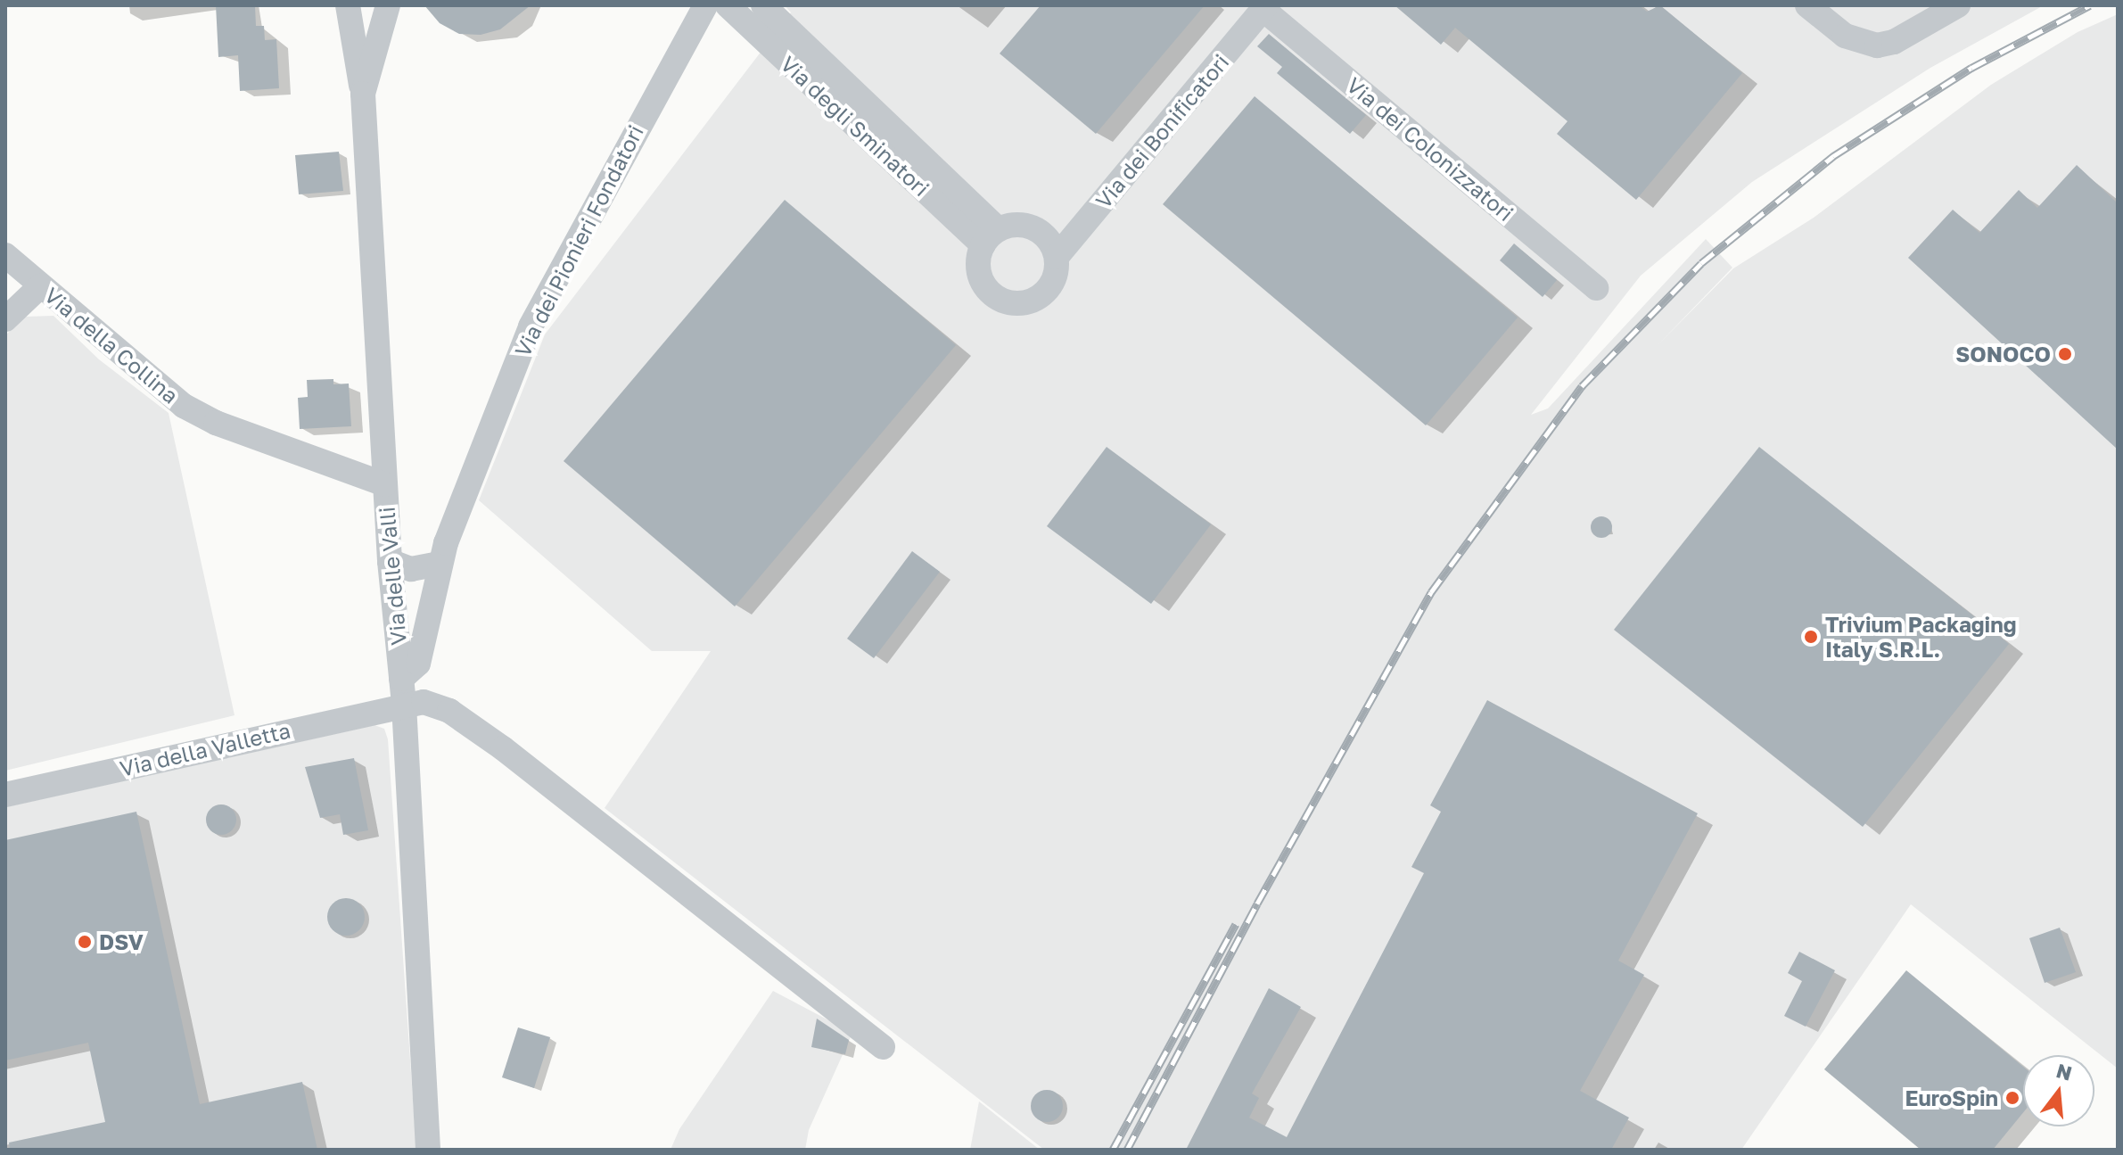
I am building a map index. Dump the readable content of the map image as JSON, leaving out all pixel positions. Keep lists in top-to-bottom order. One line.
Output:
{"streets":{"street":["Via degli Sminatori","Via dei Bonificatori","Via dei Colonizzatori","Via dei Pionieri Fondatori","Via della Collina","Via delle Valli","Via della Valletta"]},"crossings":[["Via degli Sminatori","Via dei Bonificatori"],["Via dei Bonificatori","Via dei Colonizzatori"],["Via dei Pionieri Fondatori","Via delle Valli"],["Via della Collina","Via delle Valli"],["Via delle Valli","Via della Valletta"]],"places":["SONOCO","Trivium Packaging Italy S.R.L.","DSV","EuroSpin"],"north":"top"}
